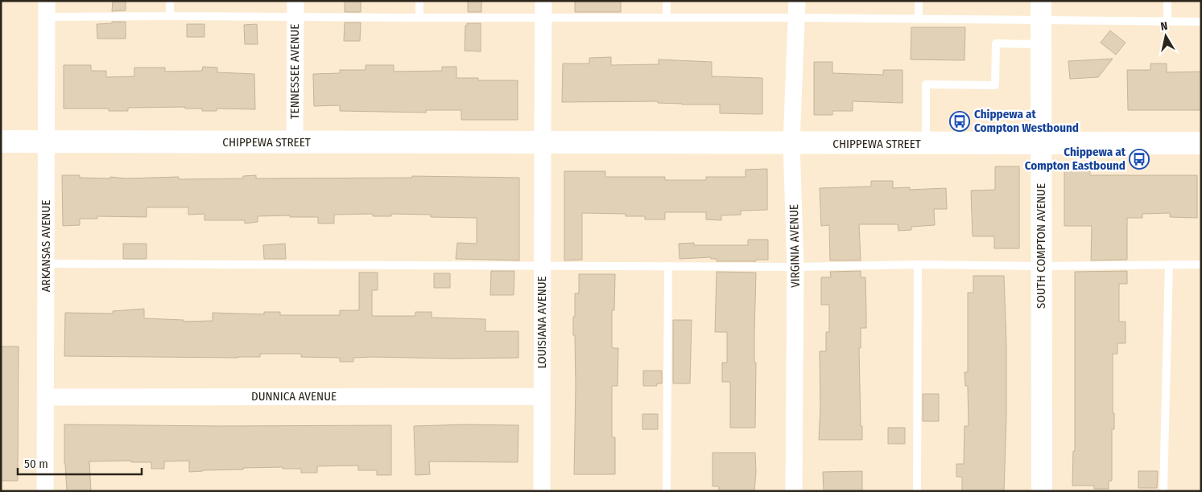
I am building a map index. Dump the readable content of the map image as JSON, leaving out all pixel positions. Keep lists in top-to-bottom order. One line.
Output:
{"streets":{"main road":["CHIPPEWA STREET"],"street":["TENNESSEE AVENUE","ARKANSAS AVENUE","VIRGINIA AVENUE","SOUTH COMPTON AVENUE","LOUISIANA AVENUE","DUNNICA AVENUE"]},"crossings":[["TENNESSEE AVENUE","CHIPPEWA STREET"],["CHIPPEWA STREET","ARKANSAS AVENUE"],["CHIPPEWA STREET","VIRGINIA AVENUE"],["CHIPPEWA STREET","SOUTH COMPTON AVENUE"],["CHIPPEWA STREET","LOUISIANA AVENUE"],["ARKANSAS AVENUE","DUNNICA AVENUE"],["LOUISIANA AVENUE","DUNNICA AVENUE"]],"places":{"bus stop":["Chippewa at Compton Westbound","Chippewa at Compton Eastbound"]},"scale_bar":"50 m","north":"top"}
